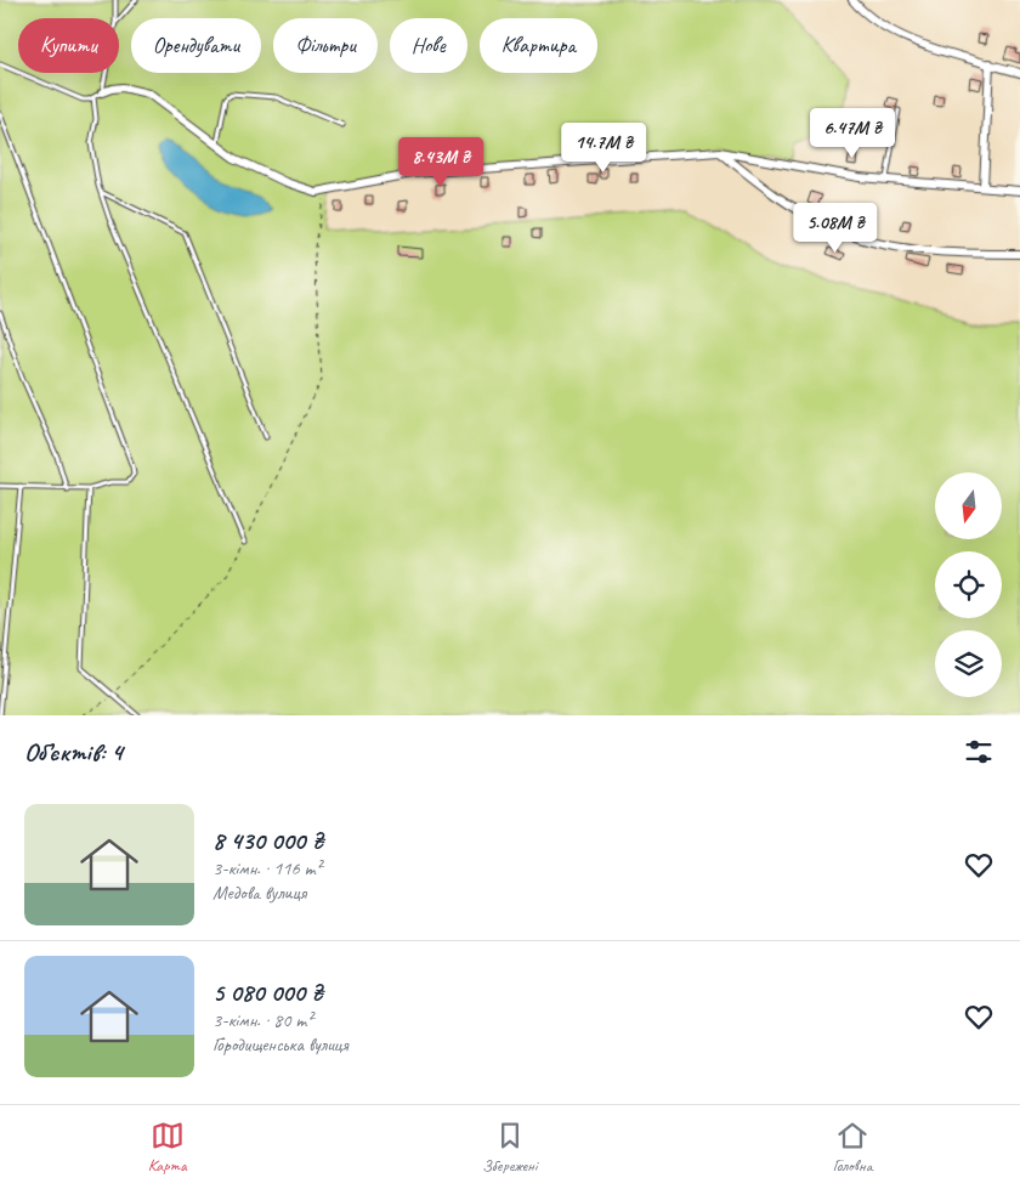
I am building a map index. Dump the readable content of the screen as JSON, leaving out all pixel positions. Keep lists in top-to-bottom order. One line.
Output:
{"north":"bottom","page":{"chip":["Купити","Орендувати","Фільтри","Нове","Квартира"],"price":["6.47M ₴","14.7M ₴","8.43M ₴","5.08M ₴"],"heading":"Об’єктів: 4","list":[{"name":"8 430 000 ₴","note":"3-кімн. · 116 m² · Медова вулиця"},{"name":"5 080 000 ₴","note":"3-кімн. · 80 m² · Городищенська вулиця"}],"tabs":["Карта","Збережені","Головна"]}}
